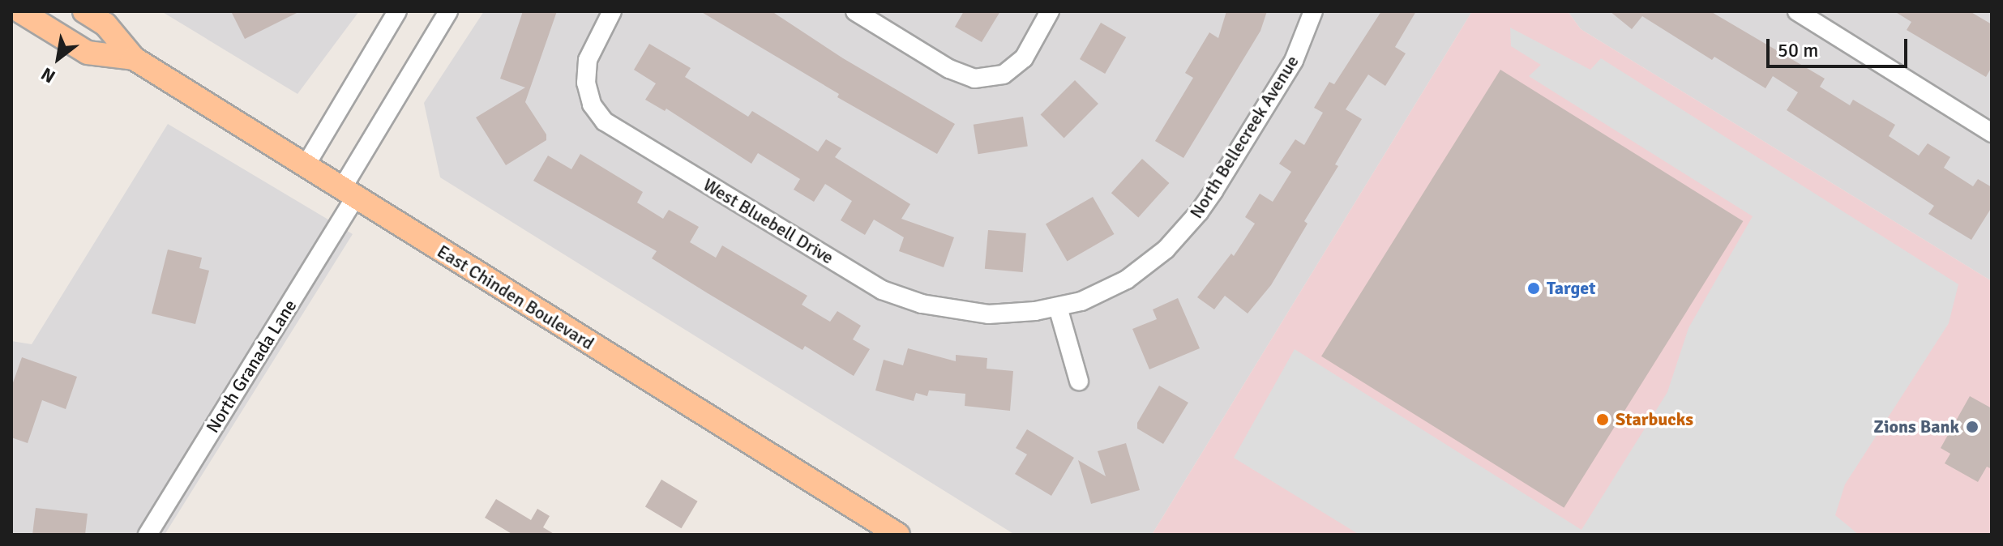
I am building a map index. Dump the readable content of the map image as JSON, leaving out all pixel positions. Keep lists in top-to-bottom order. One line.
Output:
{"streets":{"main road":["East Chinden Boulevard"],"street":["North Bellecreek Avenue","West Bluebell Drive","North Granada Lane"]},"crossings":[["North Bellecreek Avenue","West Bluebell Drive"],["East Chinden Boulevard","North Granada Lane"]],"places":["Target","Starbucks","Zions Bank"],"scale_bar":"50 m","north":"bottom left"}
